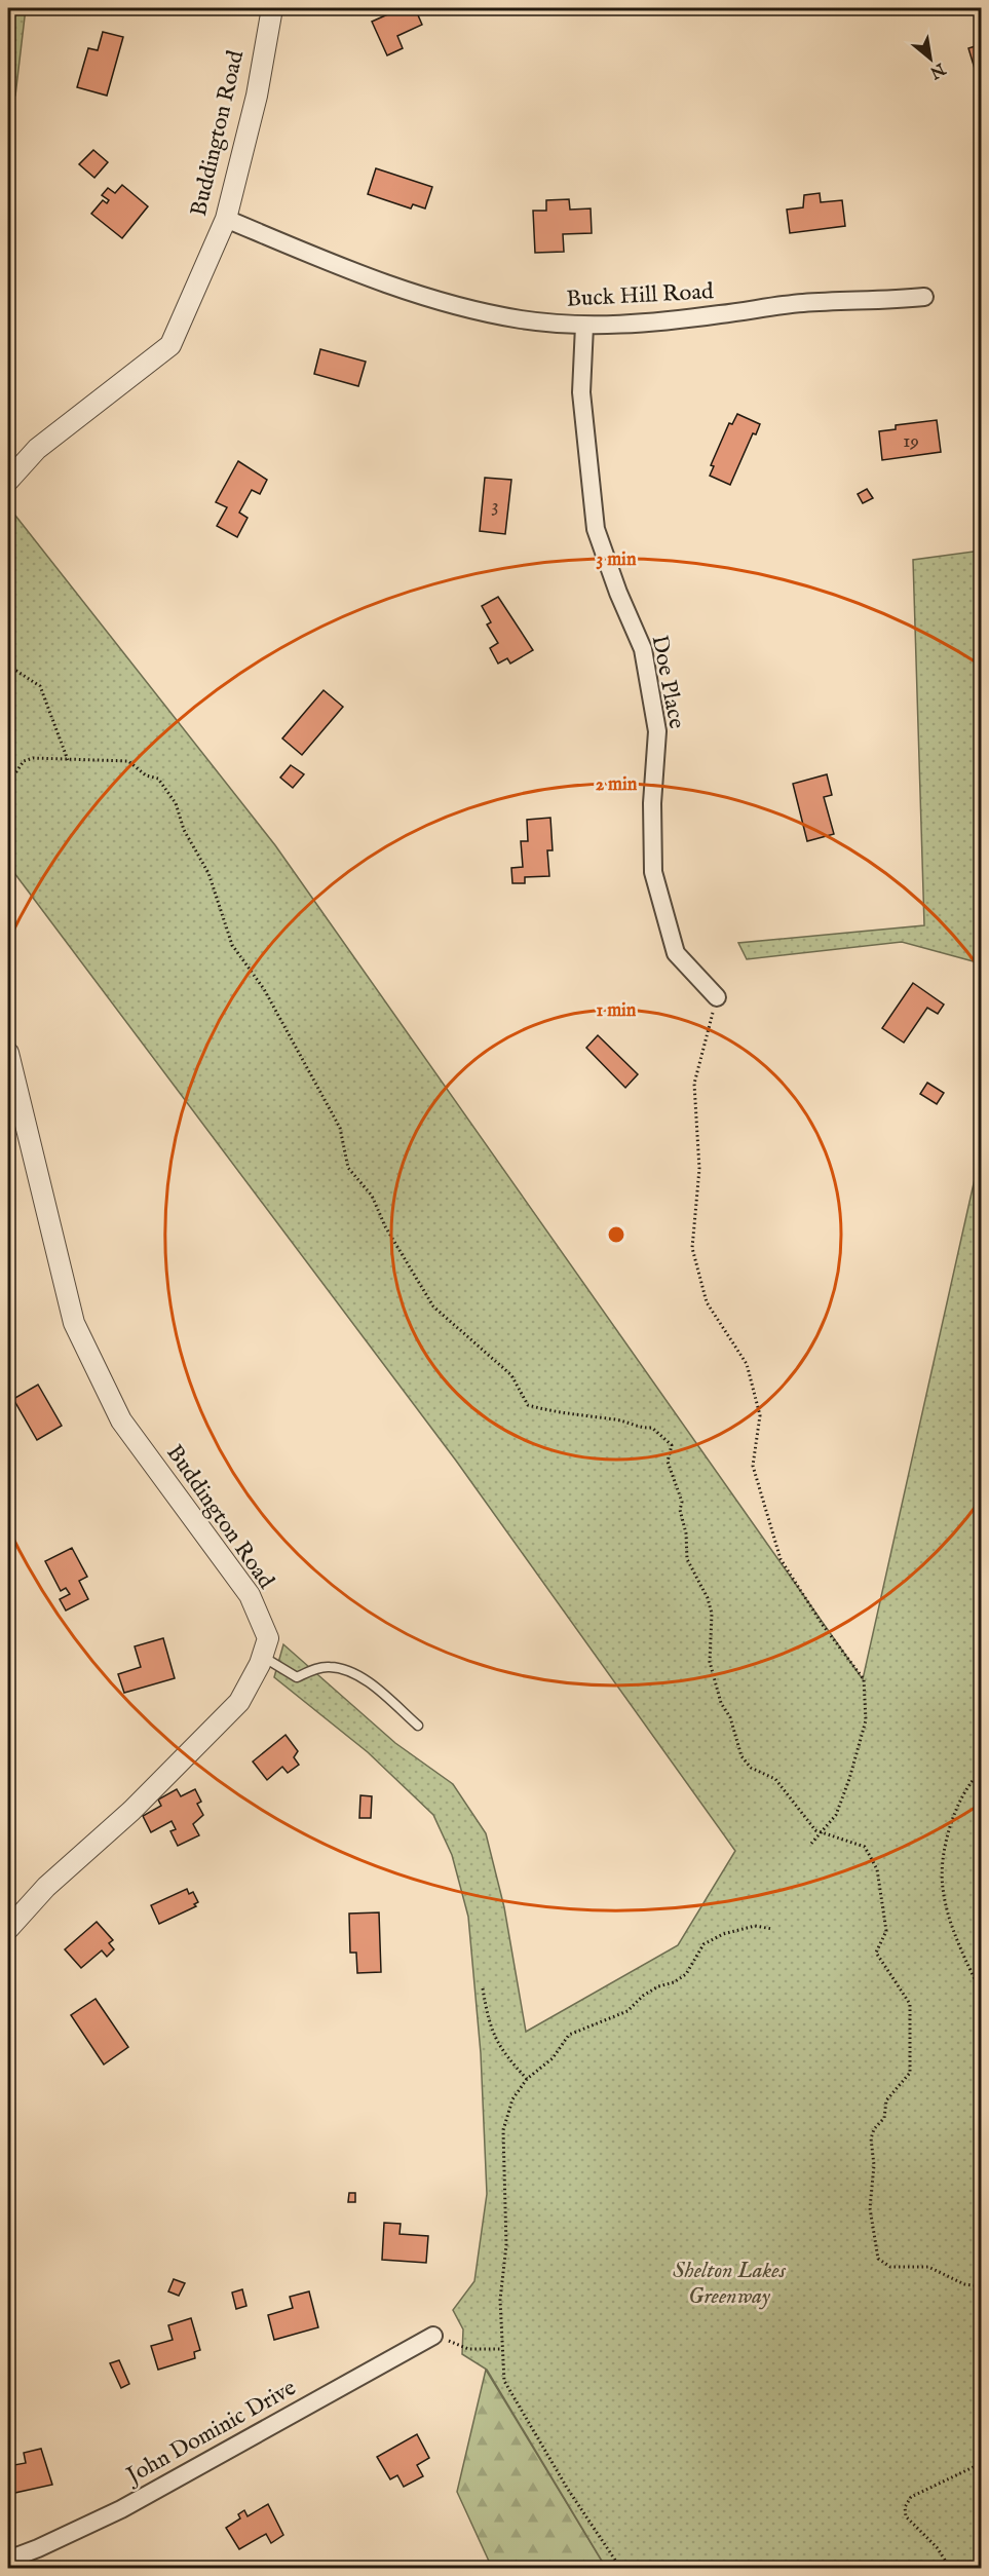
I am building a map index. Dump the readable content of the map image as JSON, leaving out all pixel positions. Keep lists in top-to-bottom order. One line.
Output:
{"streets":{"street":["Buddington Road","Buck Hill Road","Doe Place","John Dominic Drive"]},"crossings":[["Buddington Road","Buck Hill Road"],["Buck Hill Road","Doe Place"]],"parks":["Shelton Lakes Greenway"],"house_numbers":["19","3"],"north":"bottom right","rings":["3 min","2 min","1 min"]}
